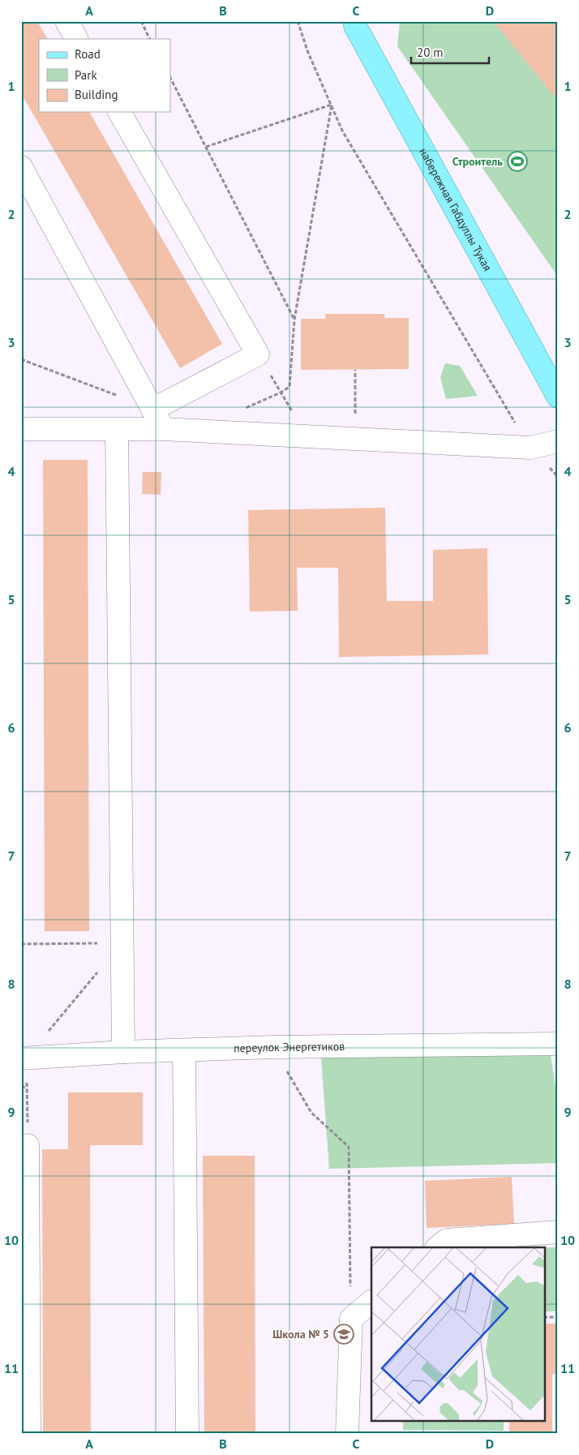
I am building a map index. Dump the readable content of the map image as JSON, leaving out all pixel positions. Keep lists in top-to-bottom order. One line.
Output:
{"streets":{"main road":["набережная Габдуллы Тукая"],"street":["переулок Энергетиков"]},"places":{"sports":["Строитель"],"school or university":["Школа № 5"]},"legend":["Road","Park","Building"],"scale_bar":"20 m","grid":{"columns":["A","B","C","D"],"rows":["1","2","3","4","5","6","7","8","9","10","11"]}}
